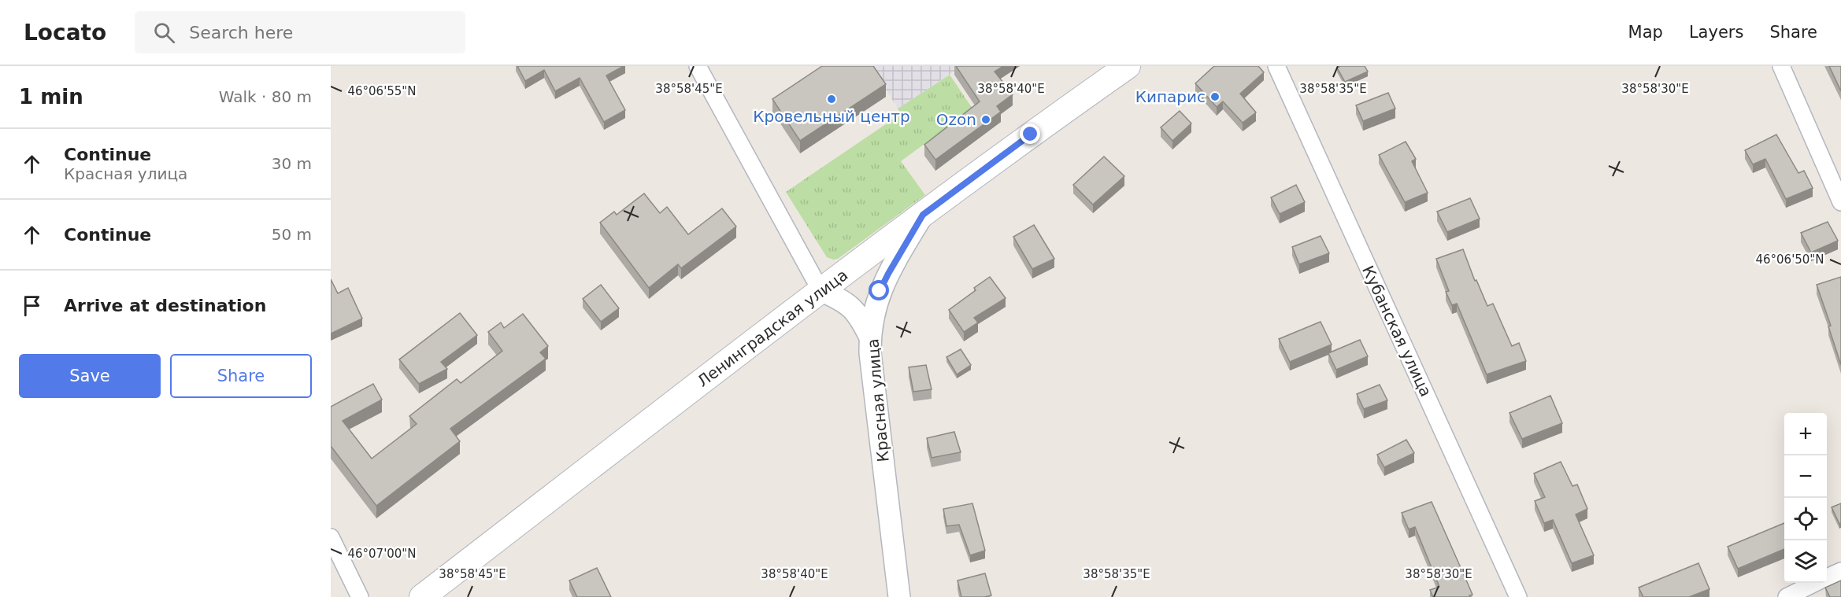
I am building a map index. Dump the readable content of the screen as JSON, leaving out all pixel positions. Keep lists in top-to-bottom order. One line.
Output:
{"streets":{"main road":["Ленинградская улица"],"street":["Кубанская улица","Красная улица"]},"crossings":[["Ленинградская улица","Красная улица"]],"places":["Кипарис","Кровельный центр","Ozon"],"page":{"header":"Locato","search":"Search here","nav":["Map","Layers","Share"],"heading":["1 min","Walk · 80 m"],"list":[["Continue","Красная улица","30 m"],["Continue","50 m"],"Arrive at destination"],"buttons":["Save","Share"],"map_buttons":["+","−"]},"coordinates":["38°58'45\"E","38°58'40\"E","38°58'35\"E","38°58'30\"E","46°06'55\"N","46°06'50\"N","46°07'00\"N"]}
